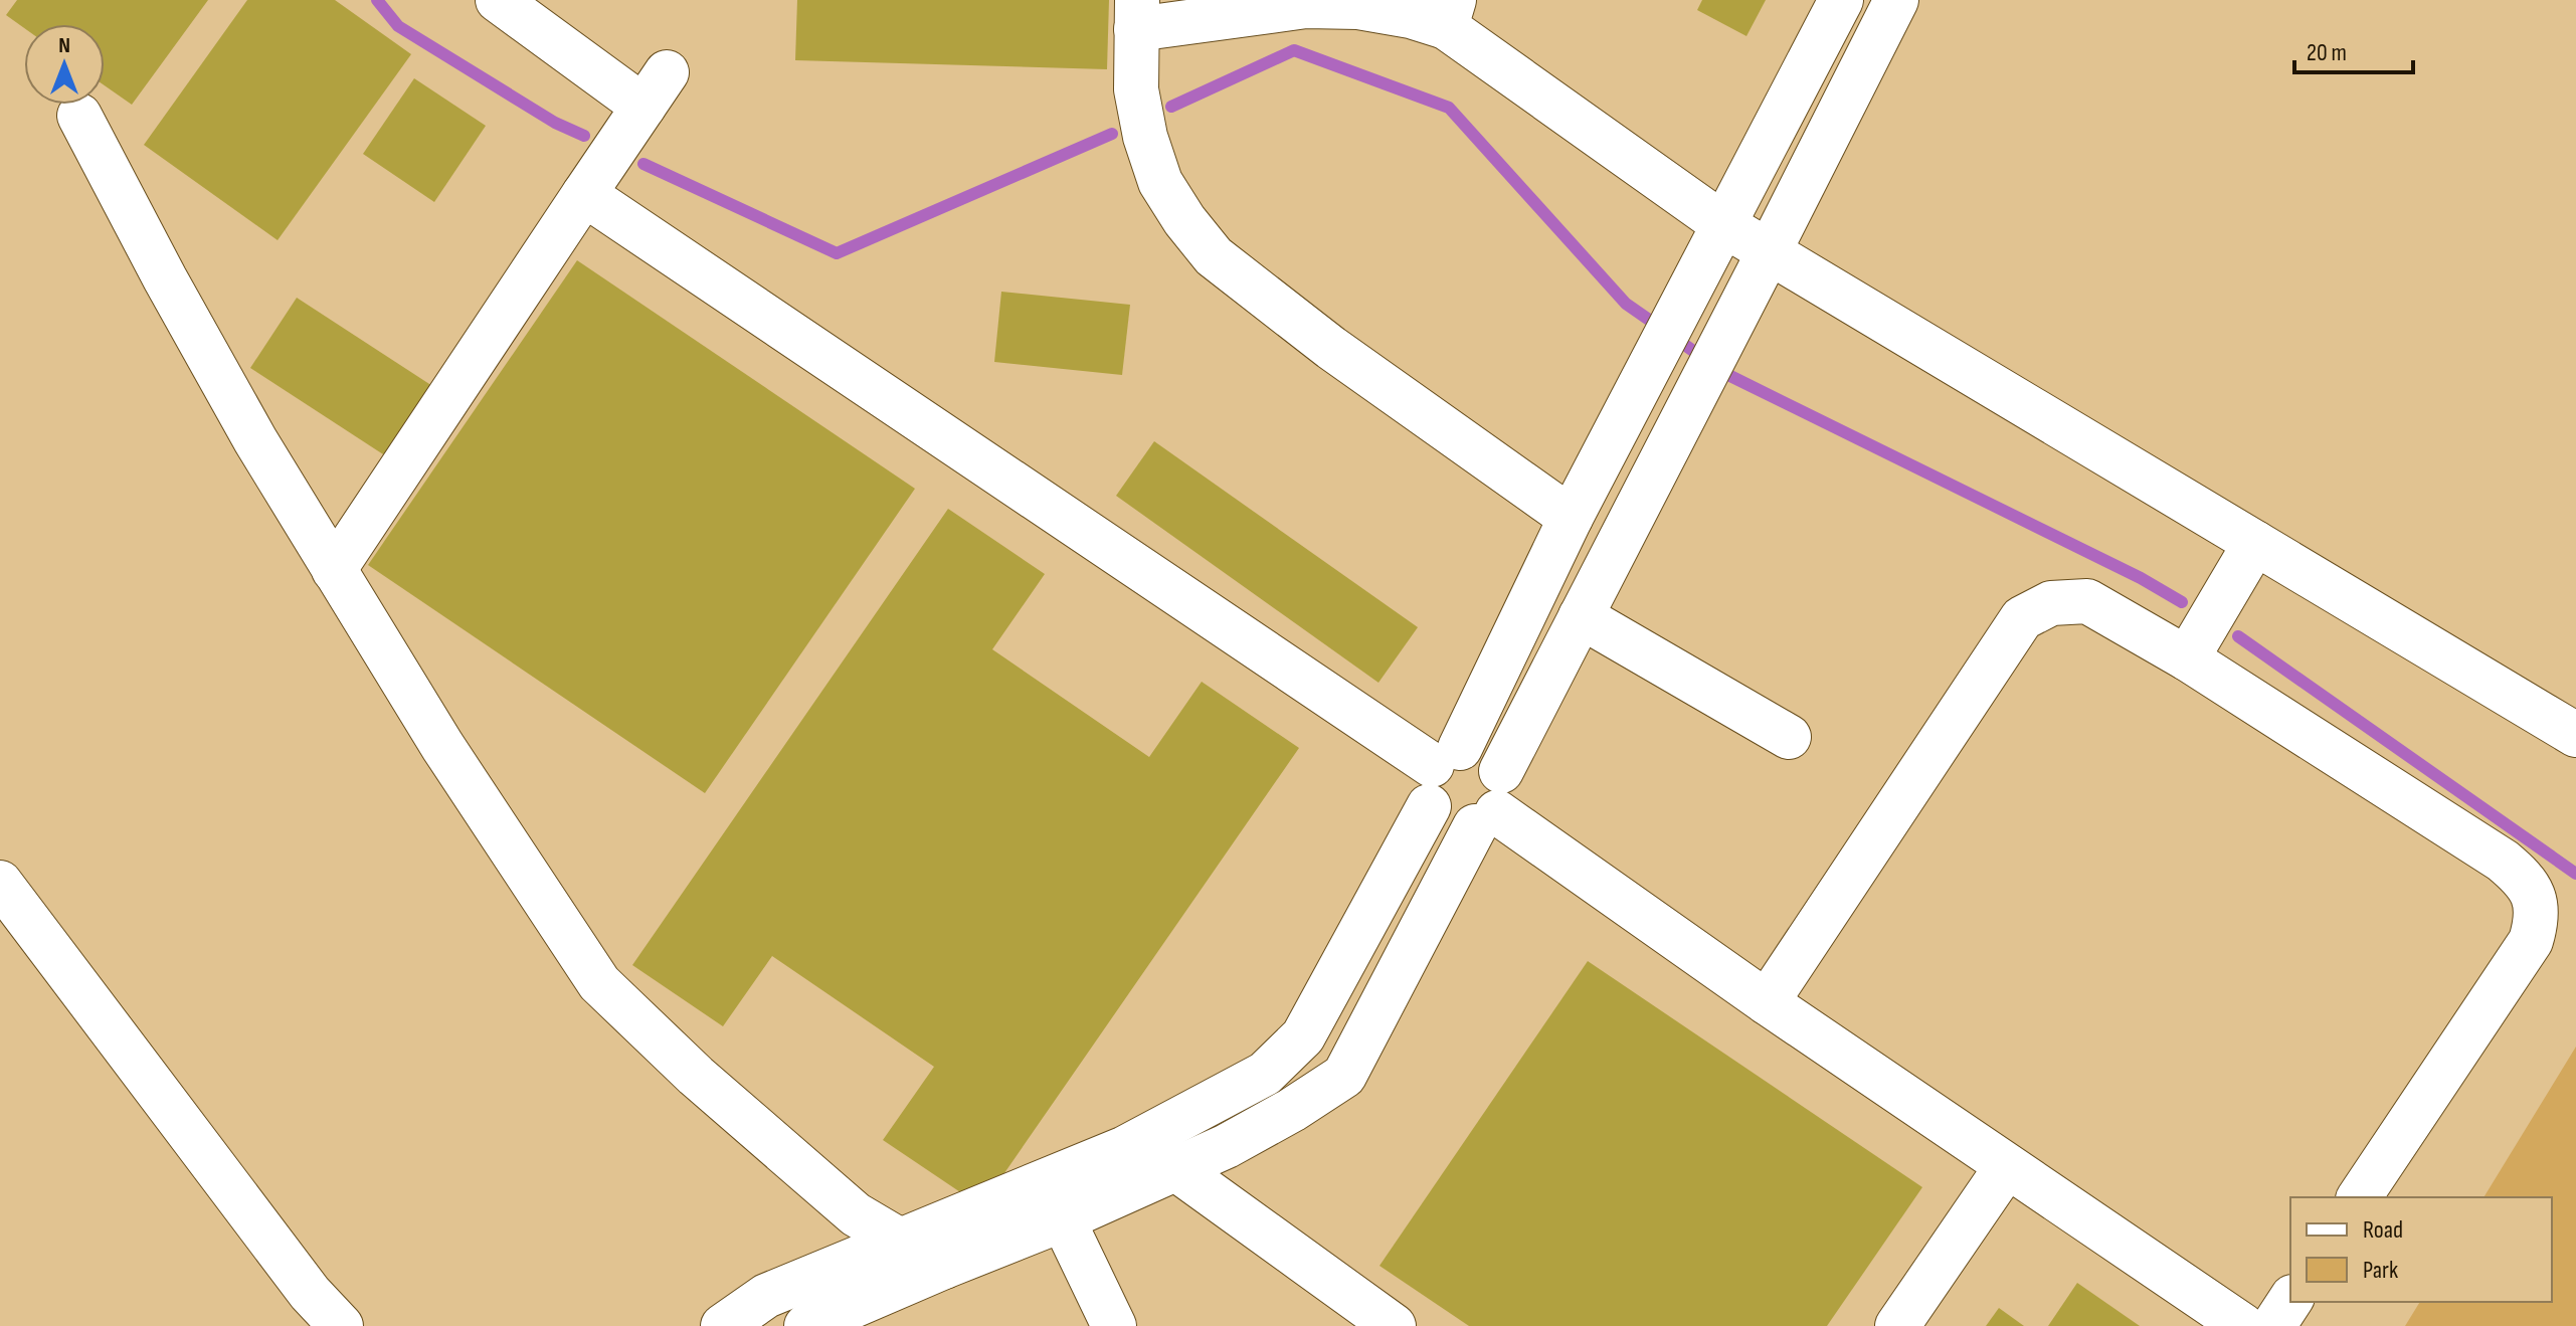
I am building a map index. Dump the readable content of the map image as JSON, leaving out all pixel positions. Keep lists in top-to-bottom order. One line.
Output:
{"legend":["Road","Park"],"scale_bar":"20 m","north":"top"}
